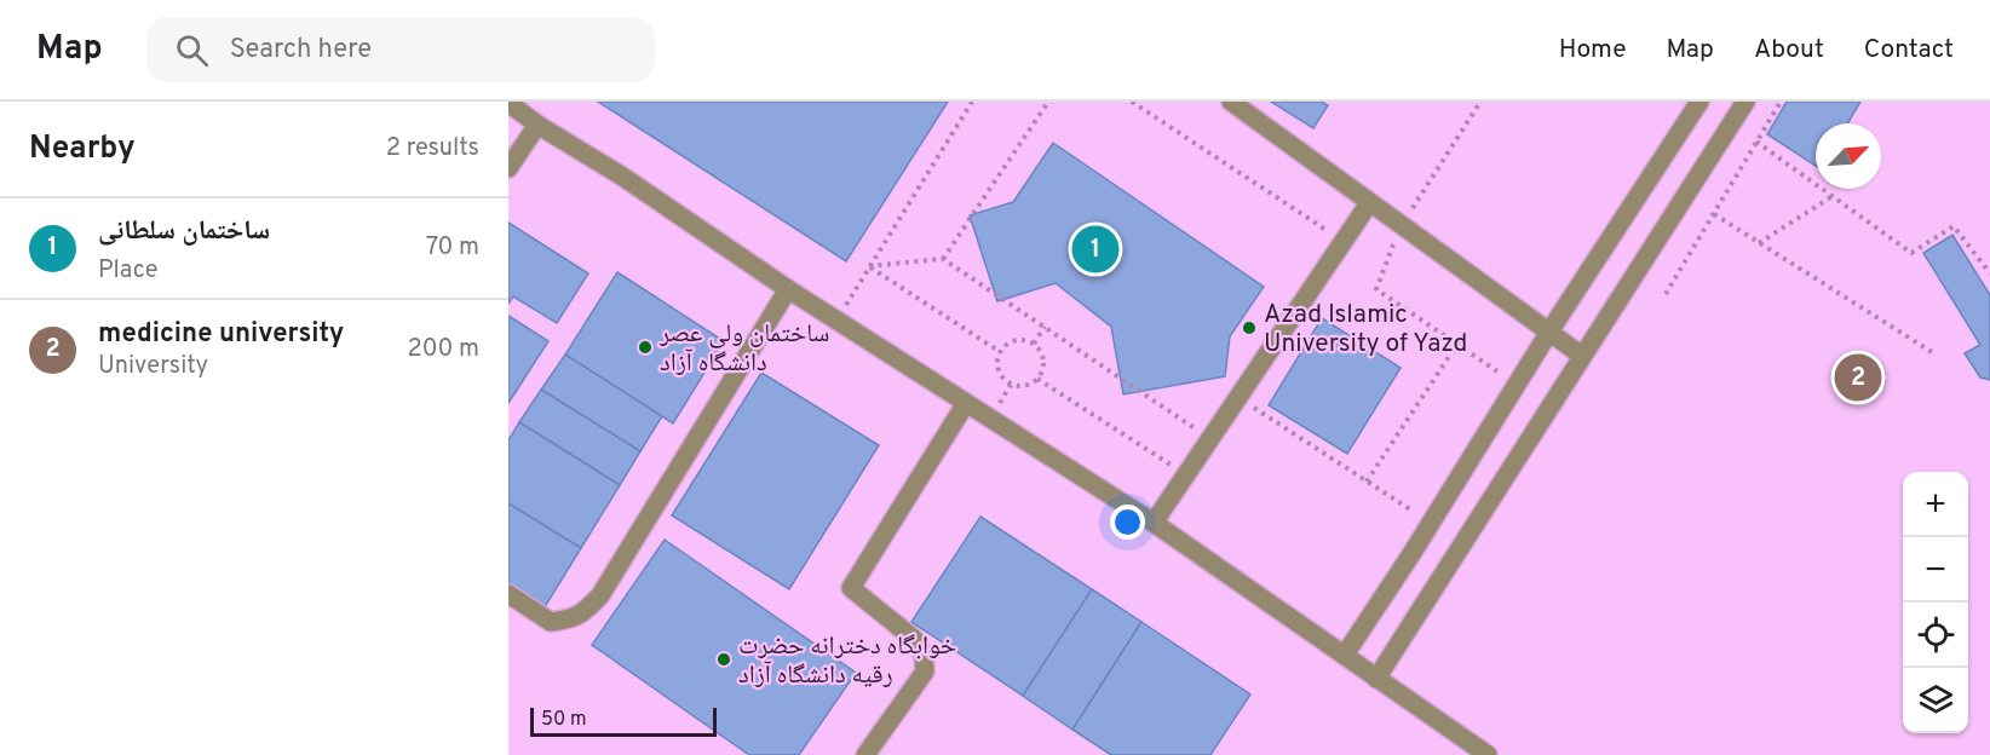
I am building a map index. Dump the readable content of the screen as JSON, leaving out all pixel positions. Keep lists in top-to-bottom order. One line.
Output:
{"places":["Azad Islamic University of Yazd","ساختمان ولی عصر دانشگاه آزاد","خوابگاه دخترانه حضرت رقیه دانشگاه آزاد"],"scale_bar":"50 m","north":"top right","page":{"header":"Map","search":"Search here","nav":["Home","Map","About","Contact"],"heading":["Nearby","2 results"],"list":[{"mark":"1","name":"ساختمان سلطانی","note":"Place","value":"70 m"},{"mark":"2","name":"medicine university","note":"University","value":"200 m"}],"pins":["1","2"],"map_buttons":["+","−"],"scale":"50 m"}}
